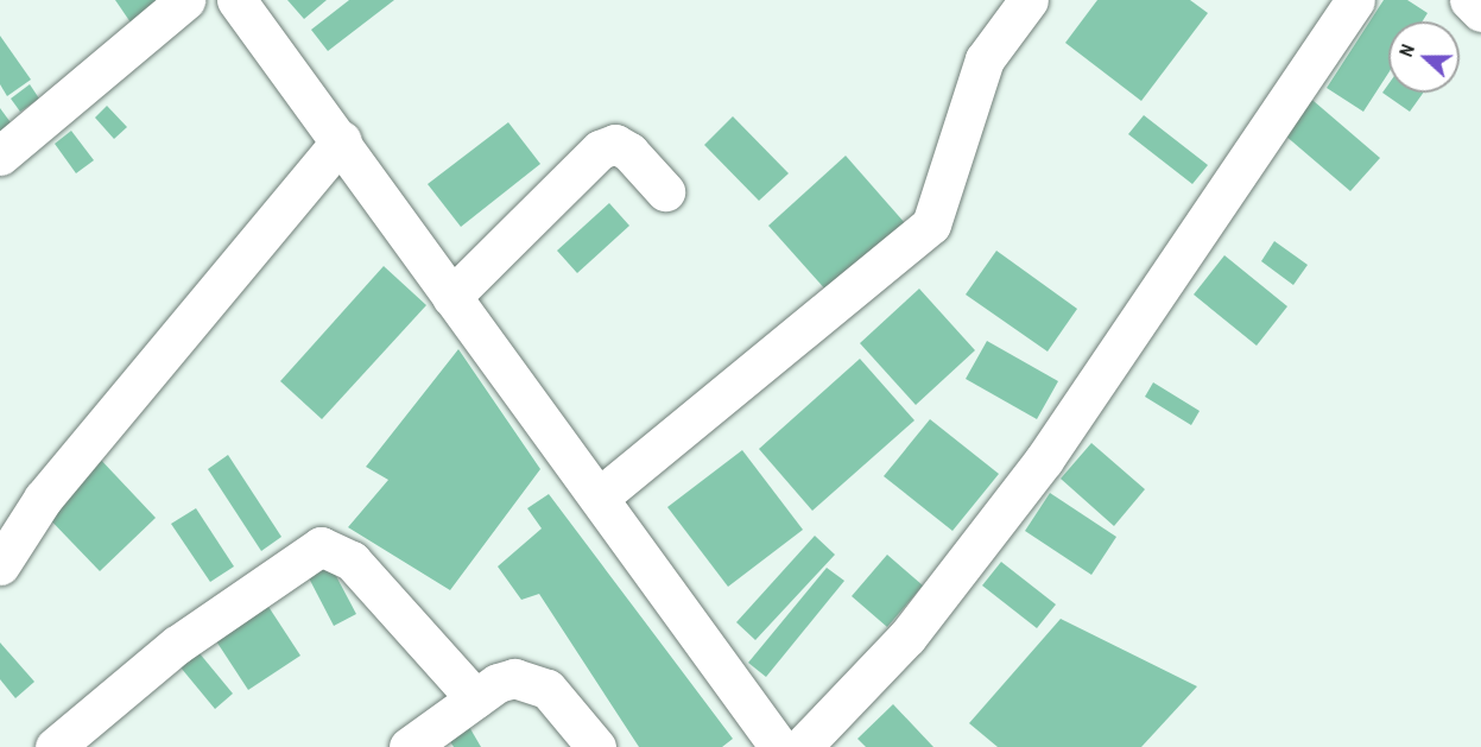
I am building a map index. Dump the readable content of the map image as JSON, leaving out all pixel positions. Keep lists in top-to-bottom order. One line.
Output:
{"north":"left"}
